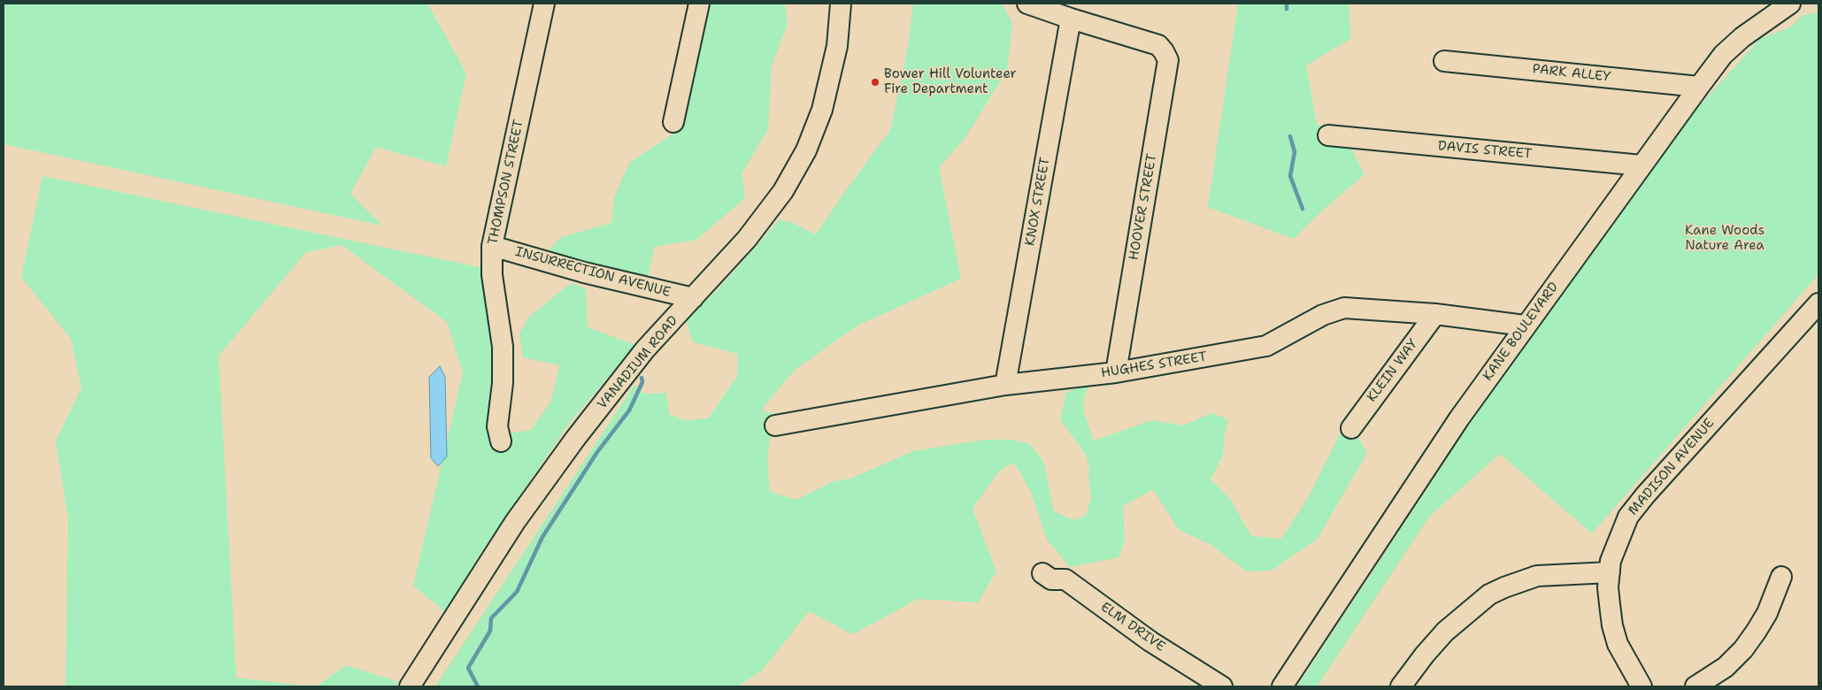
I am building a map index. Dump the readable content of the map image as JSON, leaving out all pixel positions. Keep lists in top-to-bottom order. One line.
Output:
{"streets":{"street":["PARK ALLEY","DAVIS STREET","THOMPSON STREET","KNOX STREET","HOOVER STREET","INSURRECTION AVENUE","KANE BOULEVARD","VANADIUM ROAD","HUGHES STREET","KLEIN WAY","MADISON AVENUE","ELM DRIVE"]},"crossings":[["PARK ALLEY","KANE BOULEVARD"],["DAVIS STREET","KANE BOULEVARD"],["THOMPSON STREET","INSURRECTION AVENUE"],["KNOX STREET","HOOVER STREET"],["KNOX STREET","HUGHES STREET"],["HOOVER STREET","HUGHES STREET"],["INSURRECTION AVENUE","VANADIUM ROAD"],["KANE BOULEVARD","HUGHES STREET"],["HUGHES STREET","KLEIN WAY"]],"parks":["Kane Woods Nature Area"],"places":["Bower Hill Volunteer Fire Department"]}
